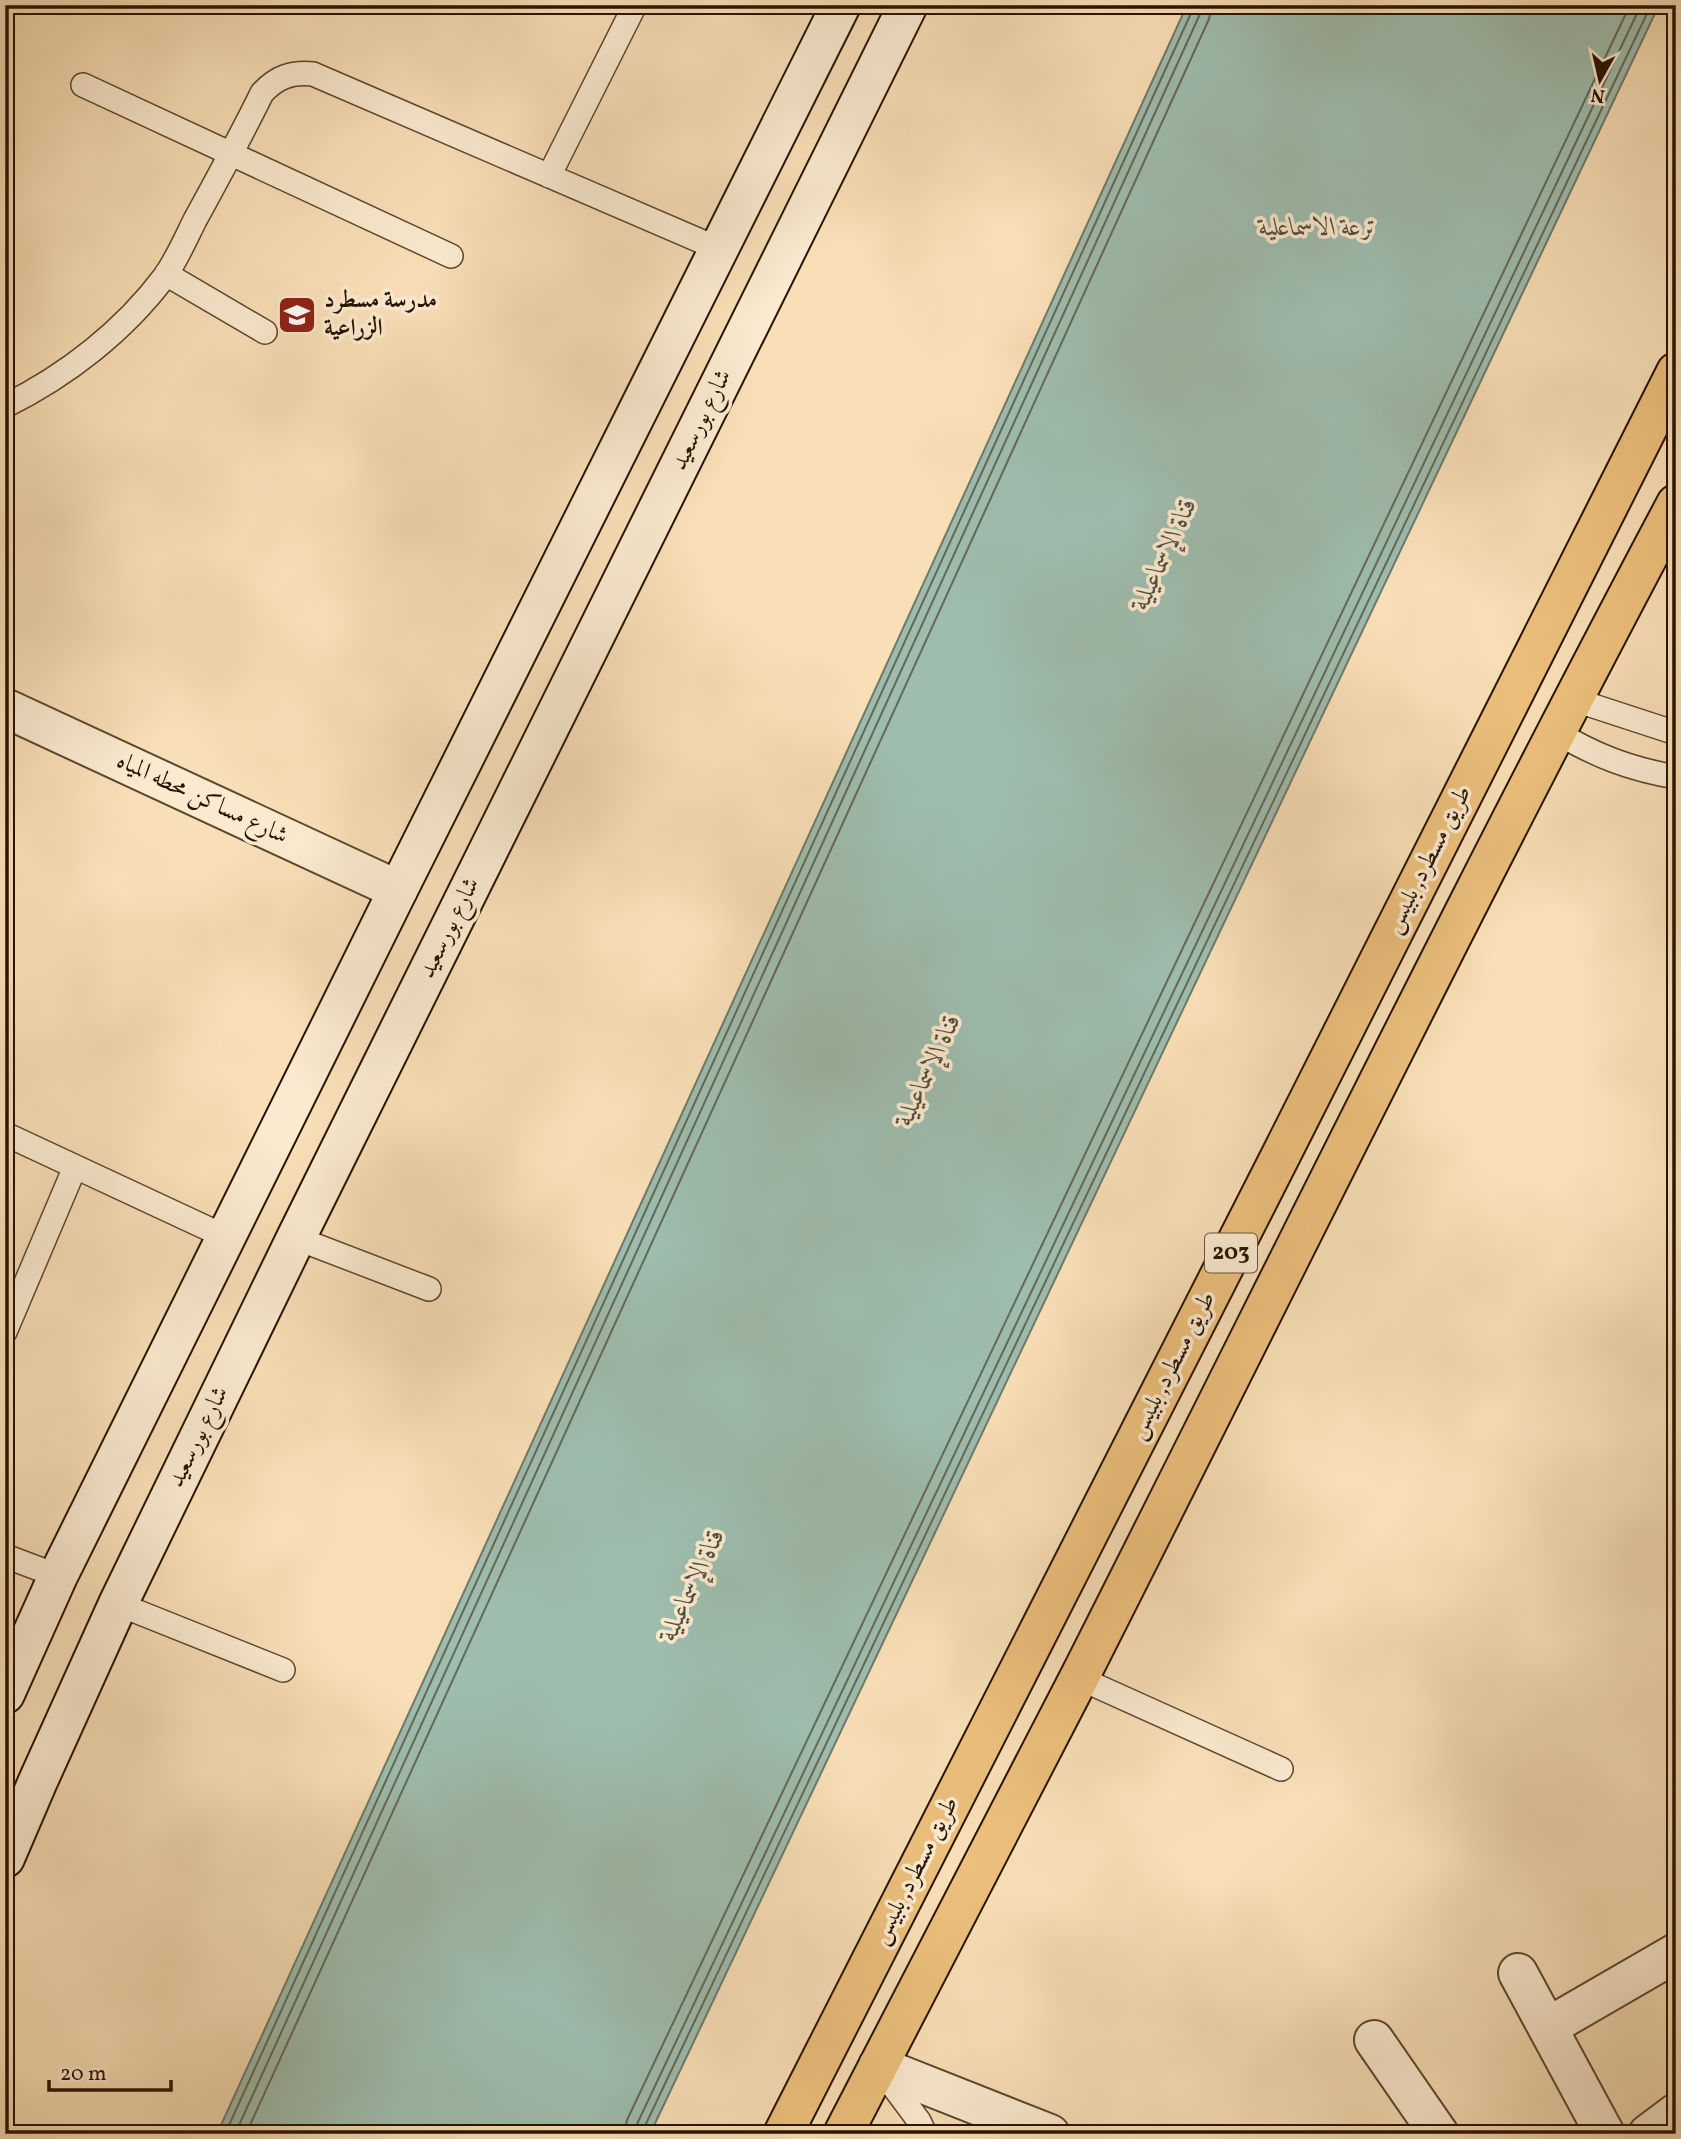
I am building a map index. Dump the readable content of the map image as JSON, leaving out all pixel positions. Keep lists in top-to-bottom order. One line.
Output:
{"streets":{"main road":["شارع بورسعيد","شارع مساكن محطه المياه","طريق مسطرد, بلبيس","203"]},"water":["ترعة الاسماعلية","قناة الإسماعيلية"],"places":{"school or university":["مدرسة مسطرد الزراعية"]},"scale_bar":"20 m","north":"bottom"}
